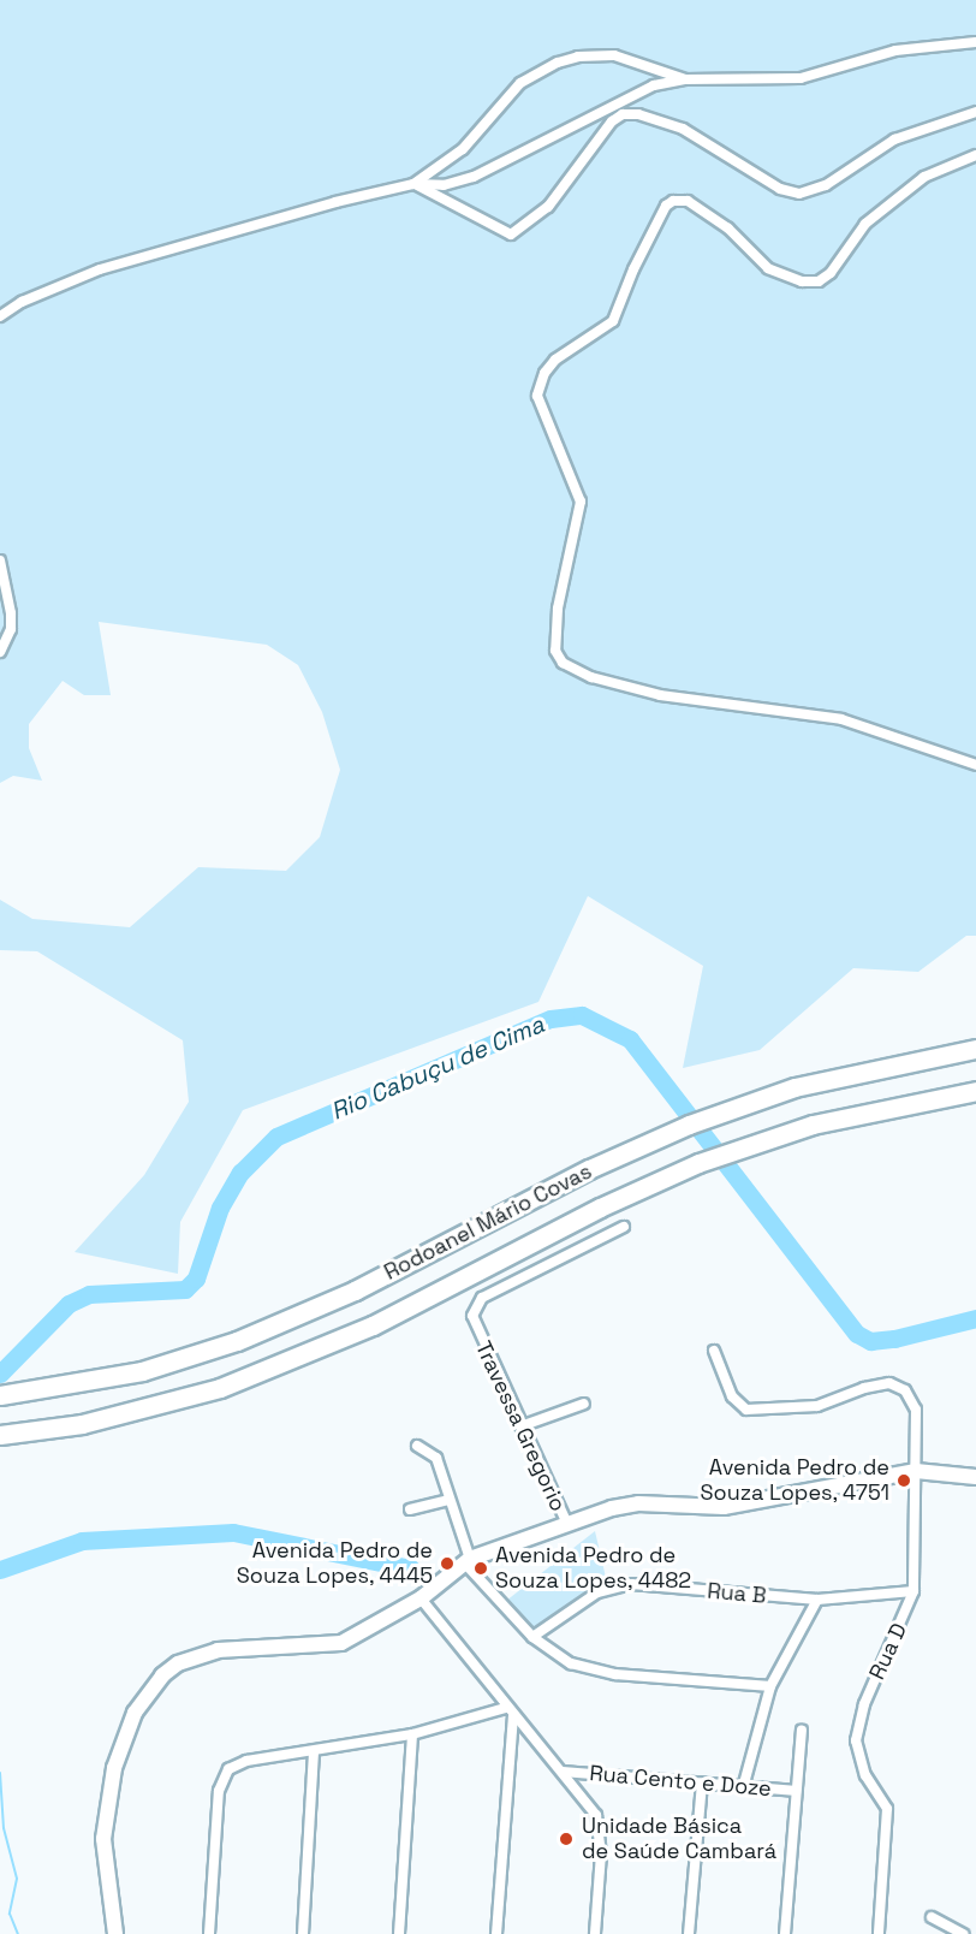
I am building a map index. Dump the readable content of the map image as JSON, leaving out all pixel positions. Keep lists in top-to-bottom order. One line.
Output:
{"streets":{"highway":["Rodoanel Mário Covas"],"street":["Travessa Gregorio","Rua B","Rua D","Rua Cento e Doze"]},"crossings":[["Rua B","Rua D"]],"water":["Rio Cabuçu de Cima"],"places":["Avenida Pedro de Souza Lopes, 4751","Avenida Pedro de Souza Lopes, 4445","Avenida Pedro de Souza Lopes, 4482","Unidade Básica de Saúde Cambará"]}
